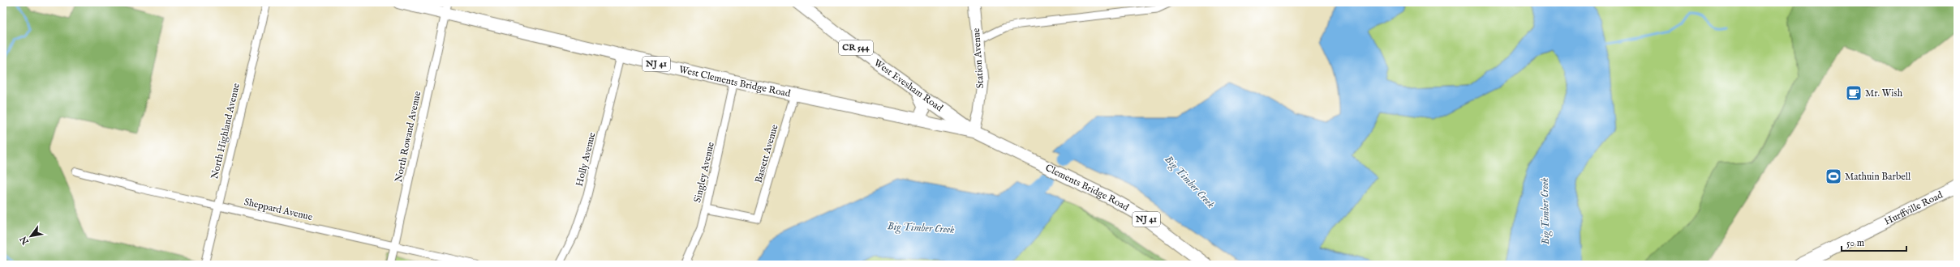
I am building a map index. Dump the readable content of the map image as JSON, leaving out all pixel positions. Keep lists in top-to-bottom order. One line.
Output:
{"streets":{"main road":["CR 544","NJ 41","West Clements Bridge Road","West Evesham Road","Clements Bridge Road","Hurffville Road"],"street":["Station Avenue","North Highland Avenue","North Rowand Avenue","Bassett Avenue","Holly Avenue","Singley Avenue","Sheppard Avenue"]},"crossings":[["Station Avenue","West Clements Bridge Road"],["Station Avenue","West Evesham Road"],["West Clements Bridge Road","West Evesham Road"],["West Clements Bridge Road","North Rowand Avenue"],["West Clements Bridge Road","Bassett Avenue"],["West Clements Bridge Road","Holly Avenue"],["West Clements Bridge Road","Singley Avenue"],["West Clements Bridge Road","Clements Bridge Road"],["North Highland Avenue","Sheppard Avenue"],["North Rowand Avenue","Sheppard Avenue"],["Bassett Avenue","Singley Avenue"]],"water":["Big Timber Creek"],"places":{"cafe":["Mr. Wish"],"sports":["Mathuin Barbell"]},"scale_bar":"50 m","north":"bottom left"}
